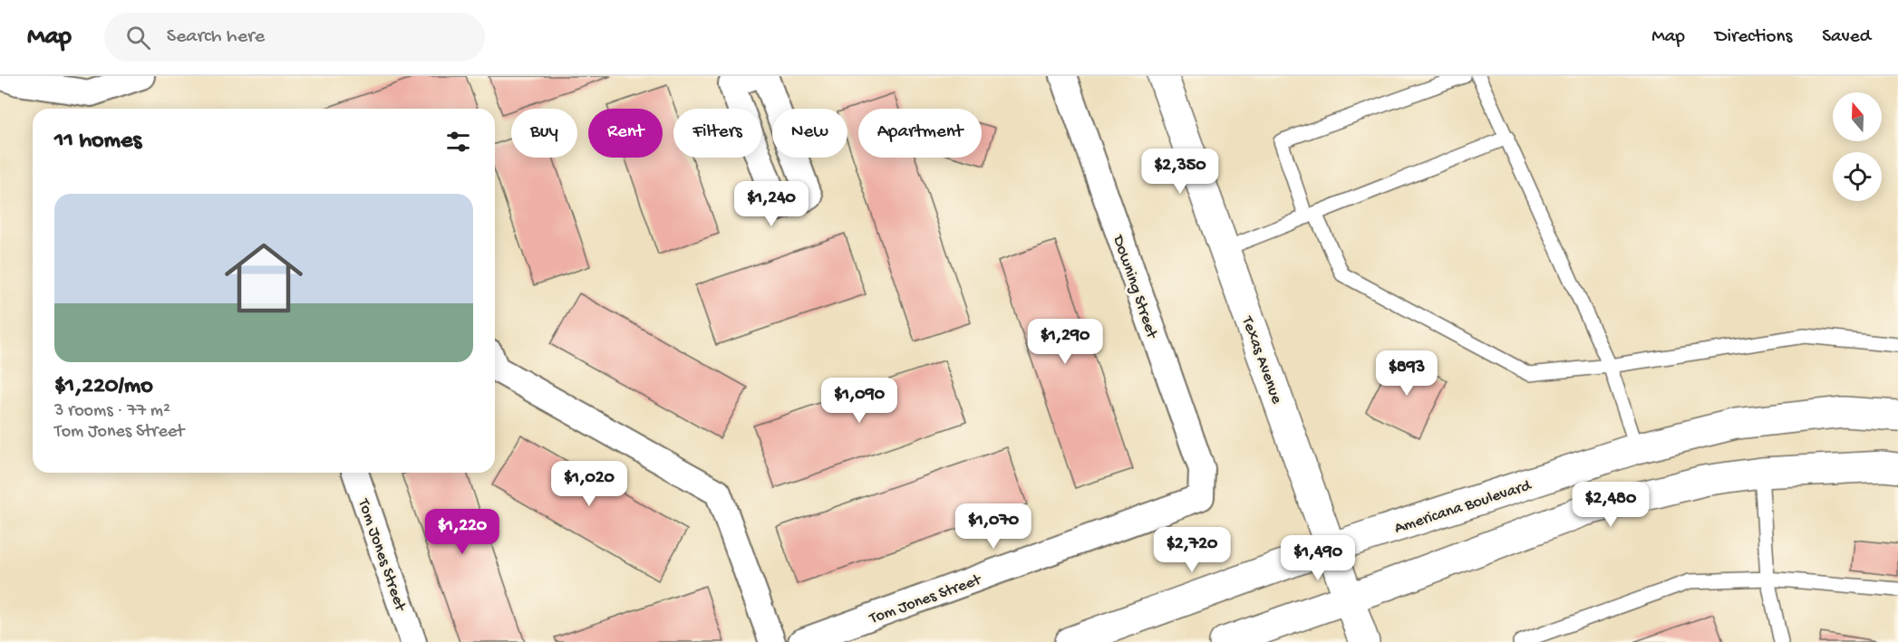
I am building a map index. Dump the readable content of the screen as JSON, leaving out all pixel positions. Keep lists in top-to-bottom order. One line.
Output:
{"streets":{"main road":["Texas Avenue","Americana Boulevard"],"street":["Downing Street","Tom Jones Street"]},"crossings":[["Downing Street","Tom Jones Street"],["Texas Avenue","Americana Boulevard"]],"north":"top","page":{"header":"Map","search":"Search here","nav":["Map","Directions","Saved"],"chip":["Buy","Rent","Filters","New","Apartment"],"heading":"11 homes","price":["$2,350","$1,240","$1,290","$893","$1,090","$1,020","$2,480","$1,070","$1,220","$2,720","$1,490"],"list":[{"name":"$1,220/mo","note":"3 rooms · 77 m² · Tom Jones Street"}]}}
